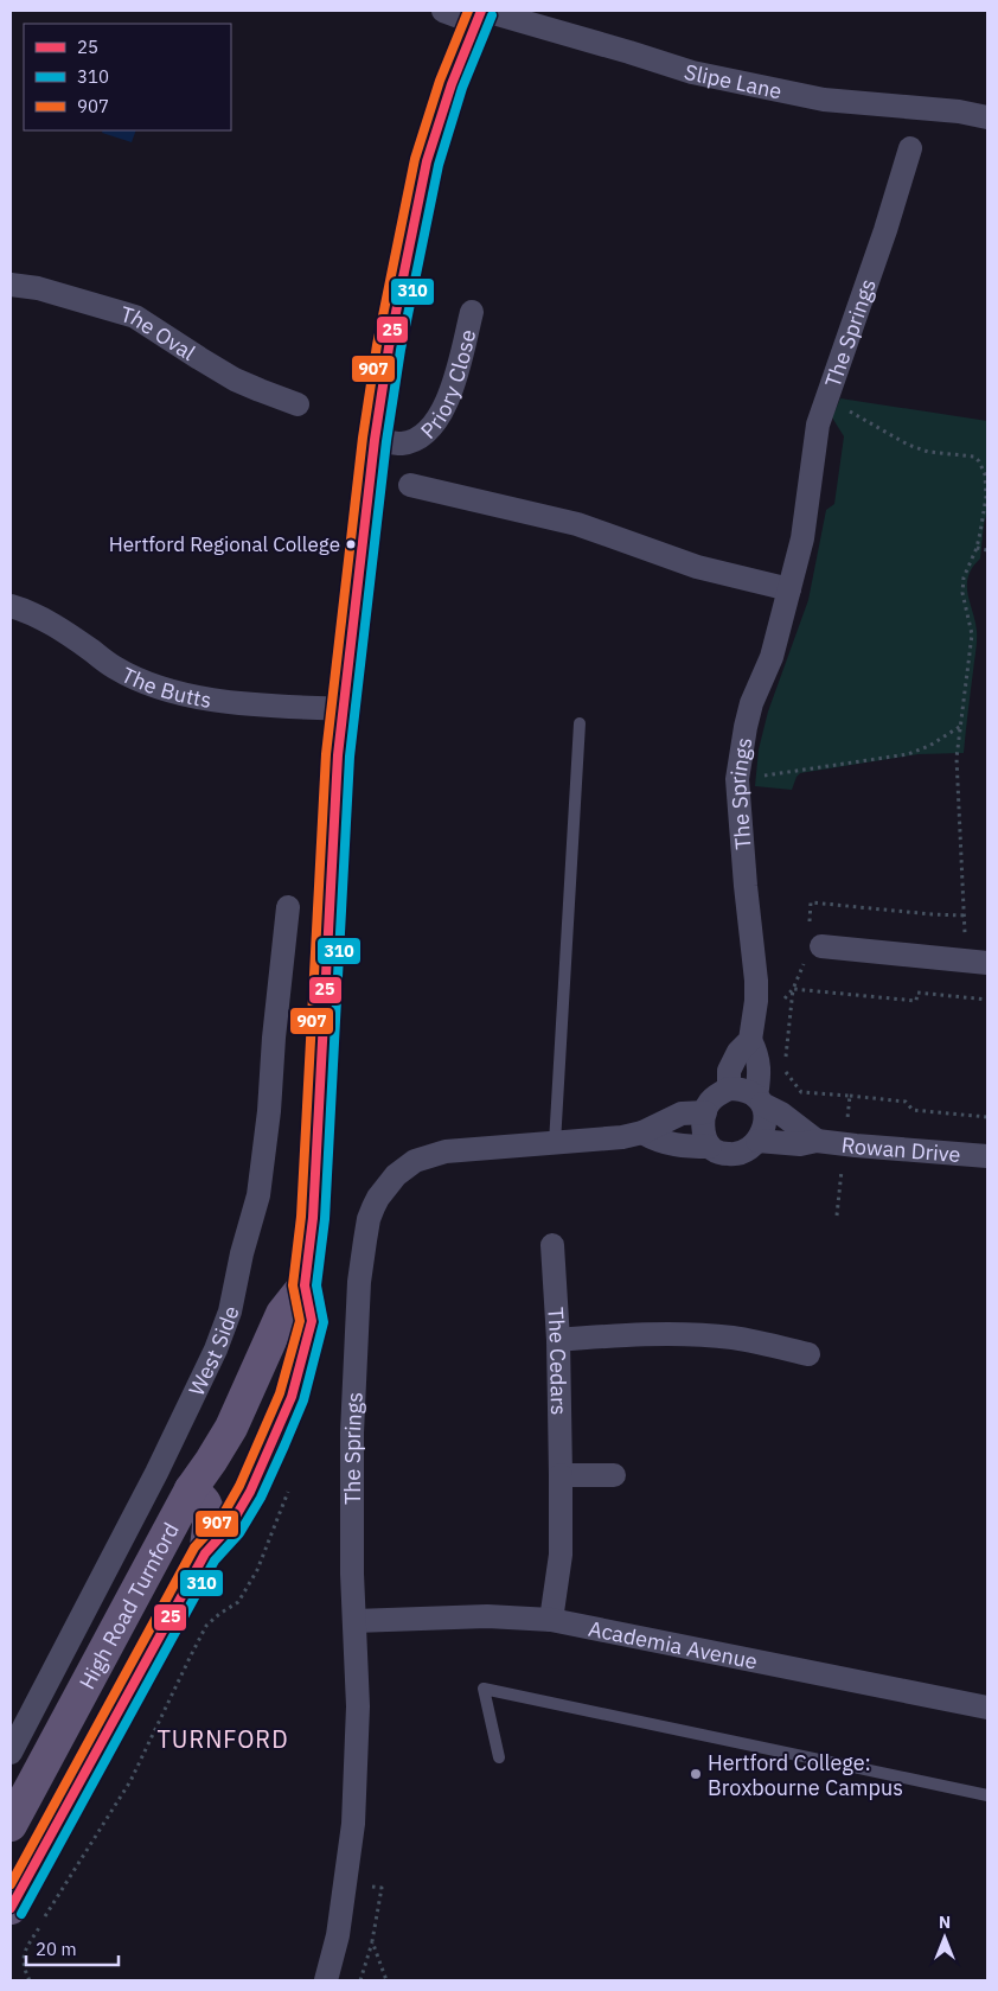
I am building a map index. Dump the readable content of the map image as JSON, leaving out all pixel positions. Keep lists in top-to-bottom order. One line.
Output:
{"streets":{"main road":["High Road Turnford"],"street":["Slipe Lane","The Springs","The Oval","Priory Close","The Butts","Rowan Drive","West Side","The Cedars","Academia Avenue"]},"crossings":[["The Springs","Rowan Drive"],["The Springs","Academia Avenue"],["The Cedars","Academia Avenue"]],"districts":["TURNFORD"],"places":["Hertford Regional College","Hertford College: Broxbourne Campus"],"lines":["transit line 25","transit line 907","transit line 310"],"legend":["25","310","907"],"scale_bar":"20 m","north":"top"}
